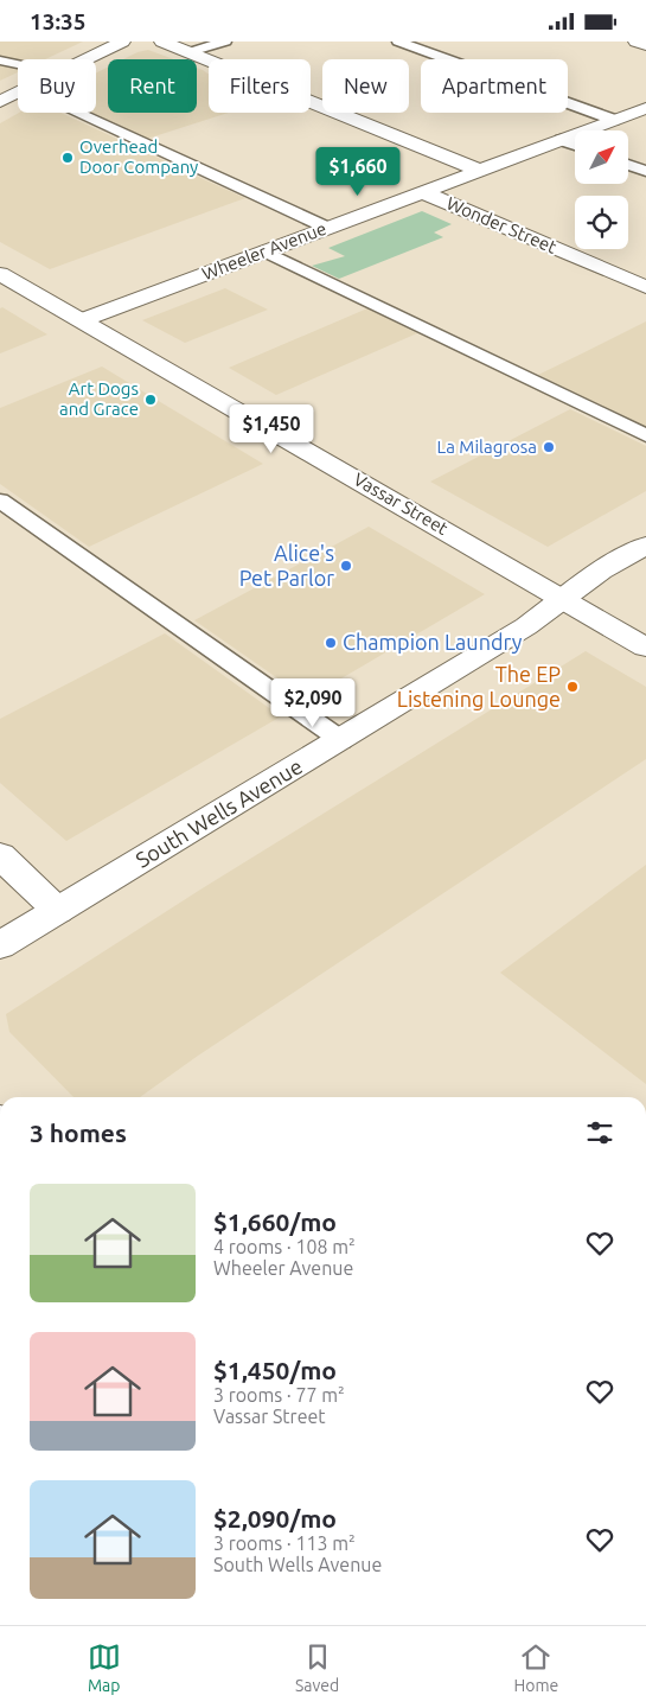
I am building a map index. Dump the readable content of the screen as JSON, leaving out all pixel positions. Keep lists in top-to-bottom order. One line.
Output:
{"streets":{"street":["Wonder Street","Wheeler Avenue","Vassar Street","South Wells Avenue"]},"crossings":[["Wonder Street","Wheeler Avenue"],["Wheeler Avenue","Vassar Street"],["Vassar Street","South Wells Avenue"]],"places":["Overhead Door Company","Art Dogs and Grace","La Milagrosa","Alice's Pet Parlor","Champion Laundry","The EP Listening Lounge"],"north":"top right","page":{"status":"13:35","chip":["Buy","Rent","Filters","New","Apartment"],"price":["$1,660","$1,450","$2,090"],"heading":"3 homes","list":[{"name":"$1,660/mo","note":"4 rooms · 108 m² · Wheeler Avenue"},{"name":"$1,450/mo","note":"3 rooms · 77 m² · Vassar Street"},{"name":"$2,090/mo","note":"3 rooms · 113 m² · South Wells Avenue"}],"tabs":["Map","Saved","Home"]}}
